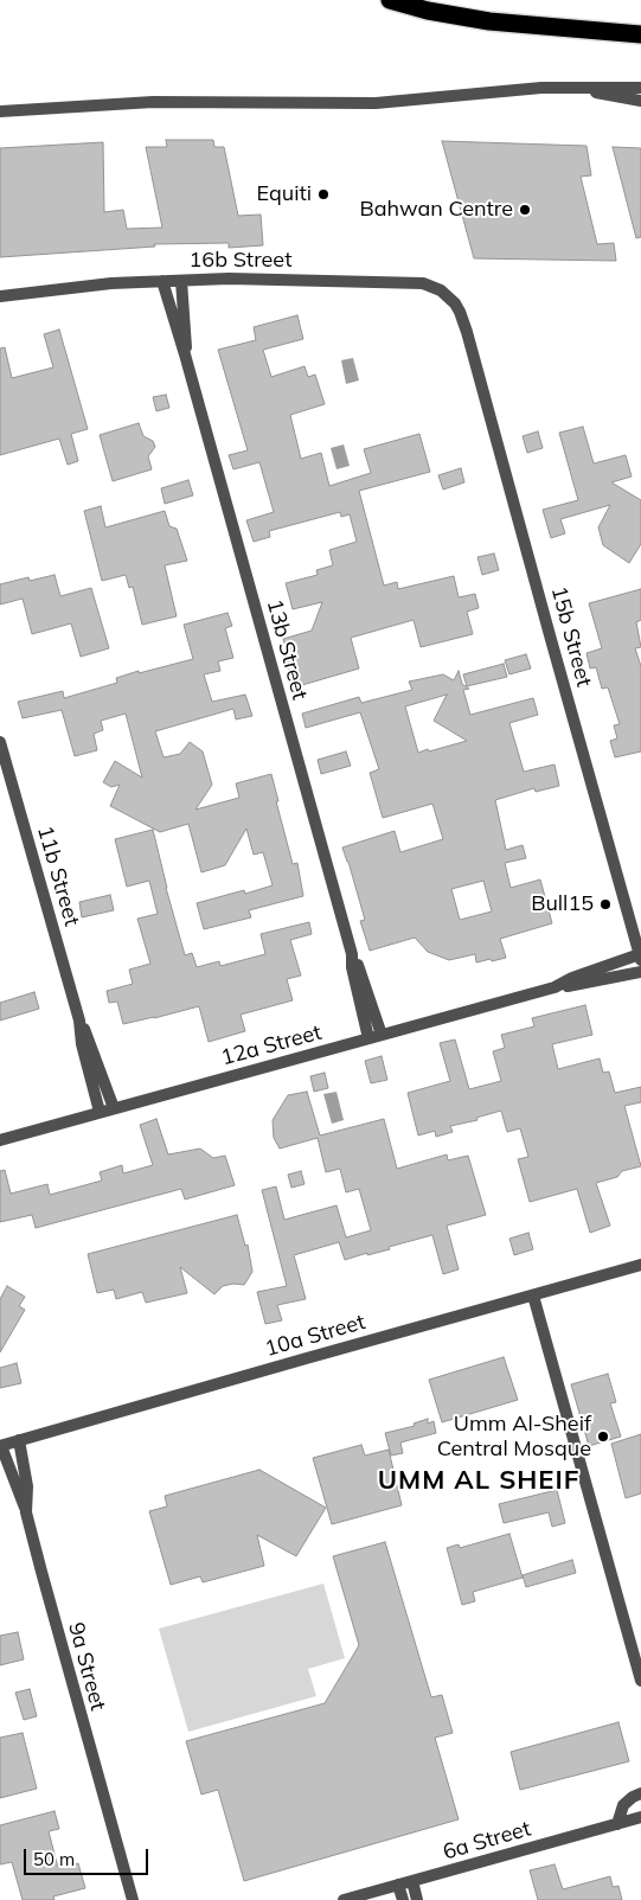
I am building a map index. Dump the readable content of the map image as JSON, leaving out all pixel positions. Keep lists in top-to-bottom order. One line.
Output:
{"streets":{"street":["16b Street","15b Street","13b Street","11b Street","12a Street","10a Street","9a Street","6a Street"]},"crossings":[["16b Street","15b Street"],["16b Street","13b Street"],["15b Street","12a Street"],["13b Street","12a Street"],["11b Street","12a Street"],["10a Street","9a Street"]],"districts":["UMM AL SHEIF"],"places":["Equiti","Bahwan Centre","Bull15","Umm Al-Sheif Central Mosque"],"scale_bar":"50 m"}
